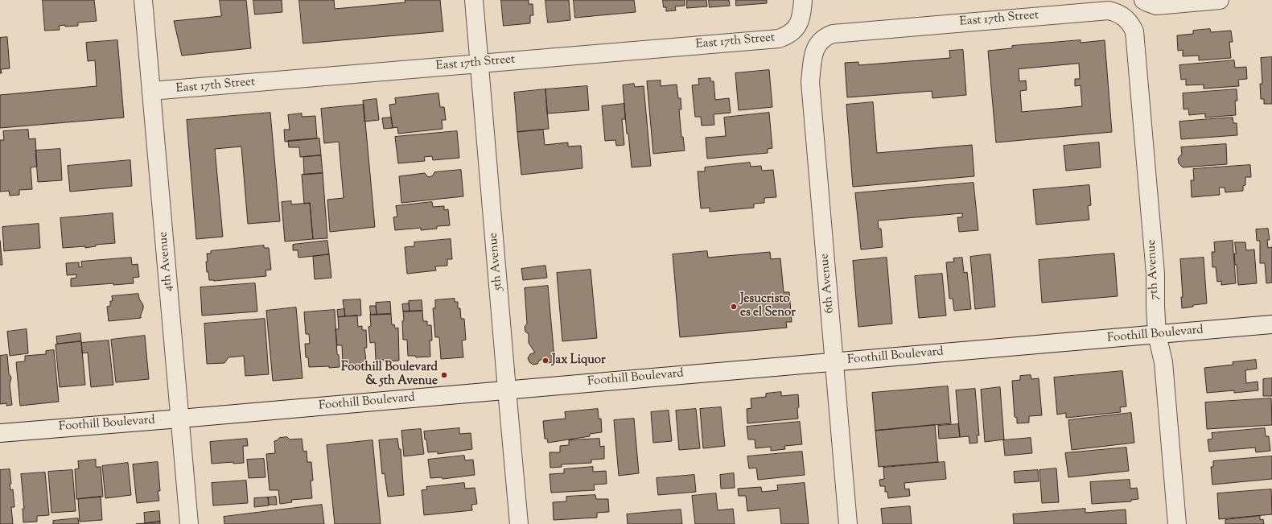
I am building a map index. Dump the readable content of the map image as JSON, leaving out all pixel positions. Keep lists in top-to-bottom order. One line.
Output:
{"streets":{"street":["East 17th Street","4th Avenue","5th Avenue","7th Avenue","6th Avenue","Foothill Boulevard"]},"crossings":[["East 17th Street","4th Avenue"],["East 17th Street","5th Avenue"],["East 17th Street","7th Avenue"],["East 17th Street","6th Avenue"],["4th Avenue","Foothill Boulevard"],["5th Avenue","Foothill Boulevard"],["7th Avenue","Foothill Boulevard"],["6th Avenue","Foothill Boulevard"]],"places":["Jesucristo es el Senor","Jax Liquor","Foothill Boulevard & 5th Avenue"]}
